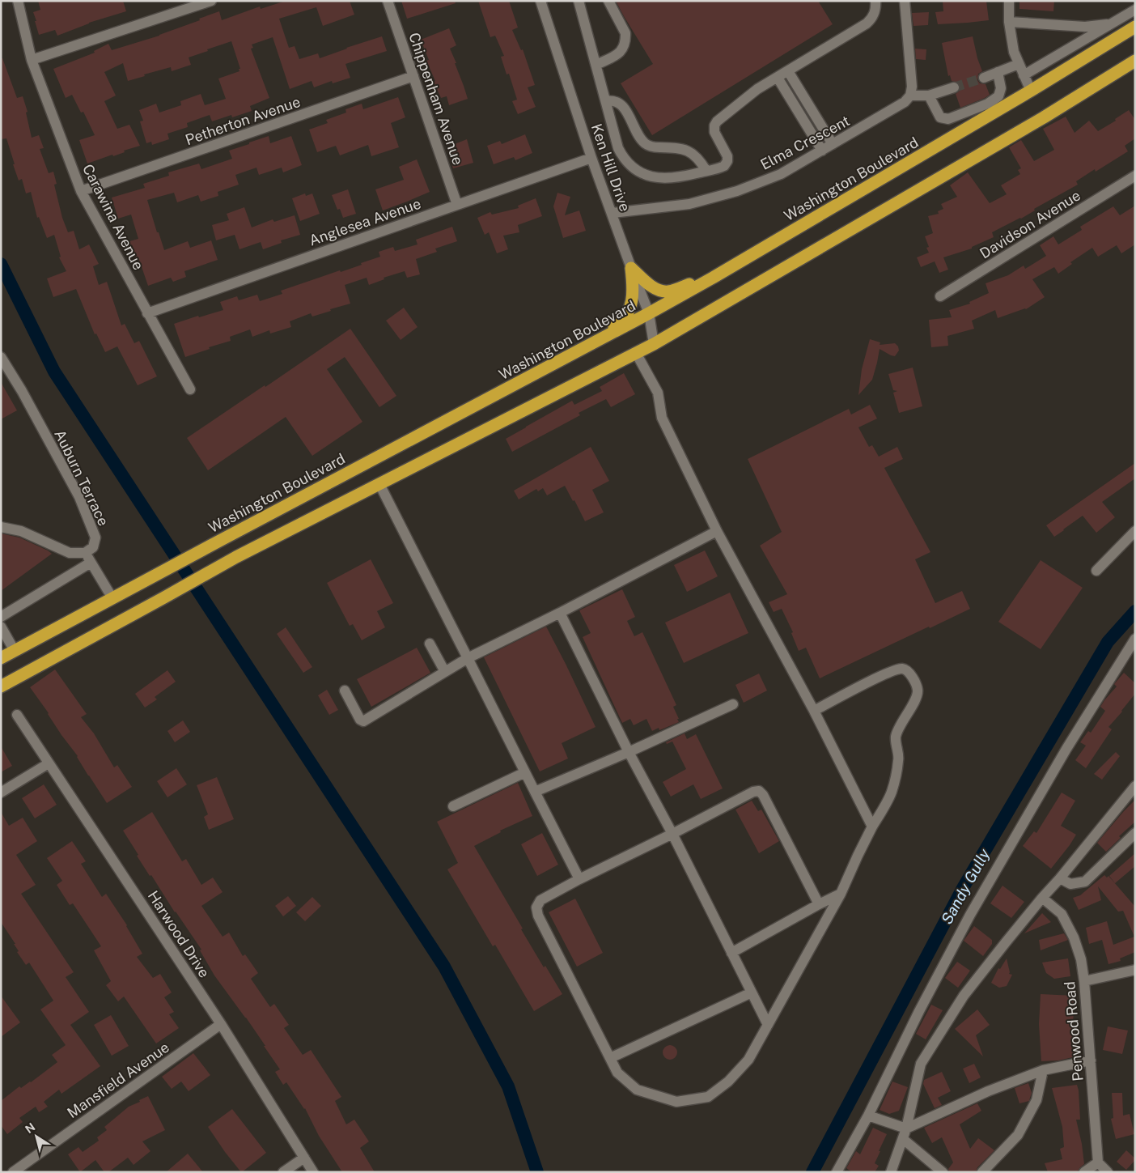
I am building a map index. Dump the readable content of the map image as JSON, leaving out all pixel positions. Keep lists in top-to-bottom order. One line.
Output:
{"streets":{"highway":["Washington Boulevard"],"street":["Chippenham Avenue","Petherton Avenue","Elma Crescent","Ken Hill Drive","Carawina Avenue","Anglesea Avenue","Davidson Avenue","Auburn Terrace","Harwood Drive","Penwood Road","Mansfield Avenue"]},"crossings":[["Chippenham Avenue","Petherton Avenue"],["Chippenham Avenue","Anglesea Avenue"],["Petherton Avenue","Carawina Avenue"],["Elma Crescent","Ken Hill Drive"],["Ken Hill Drive","Washington Boulevard"],["Ken Hill Drive","Anglesea Avenue"],["Carawina Avenue","Anglesea Avenue"],["Harwood Drive","Mansfield Avenue"]],"water":["Sandy Gully"],"north":"top left"}
